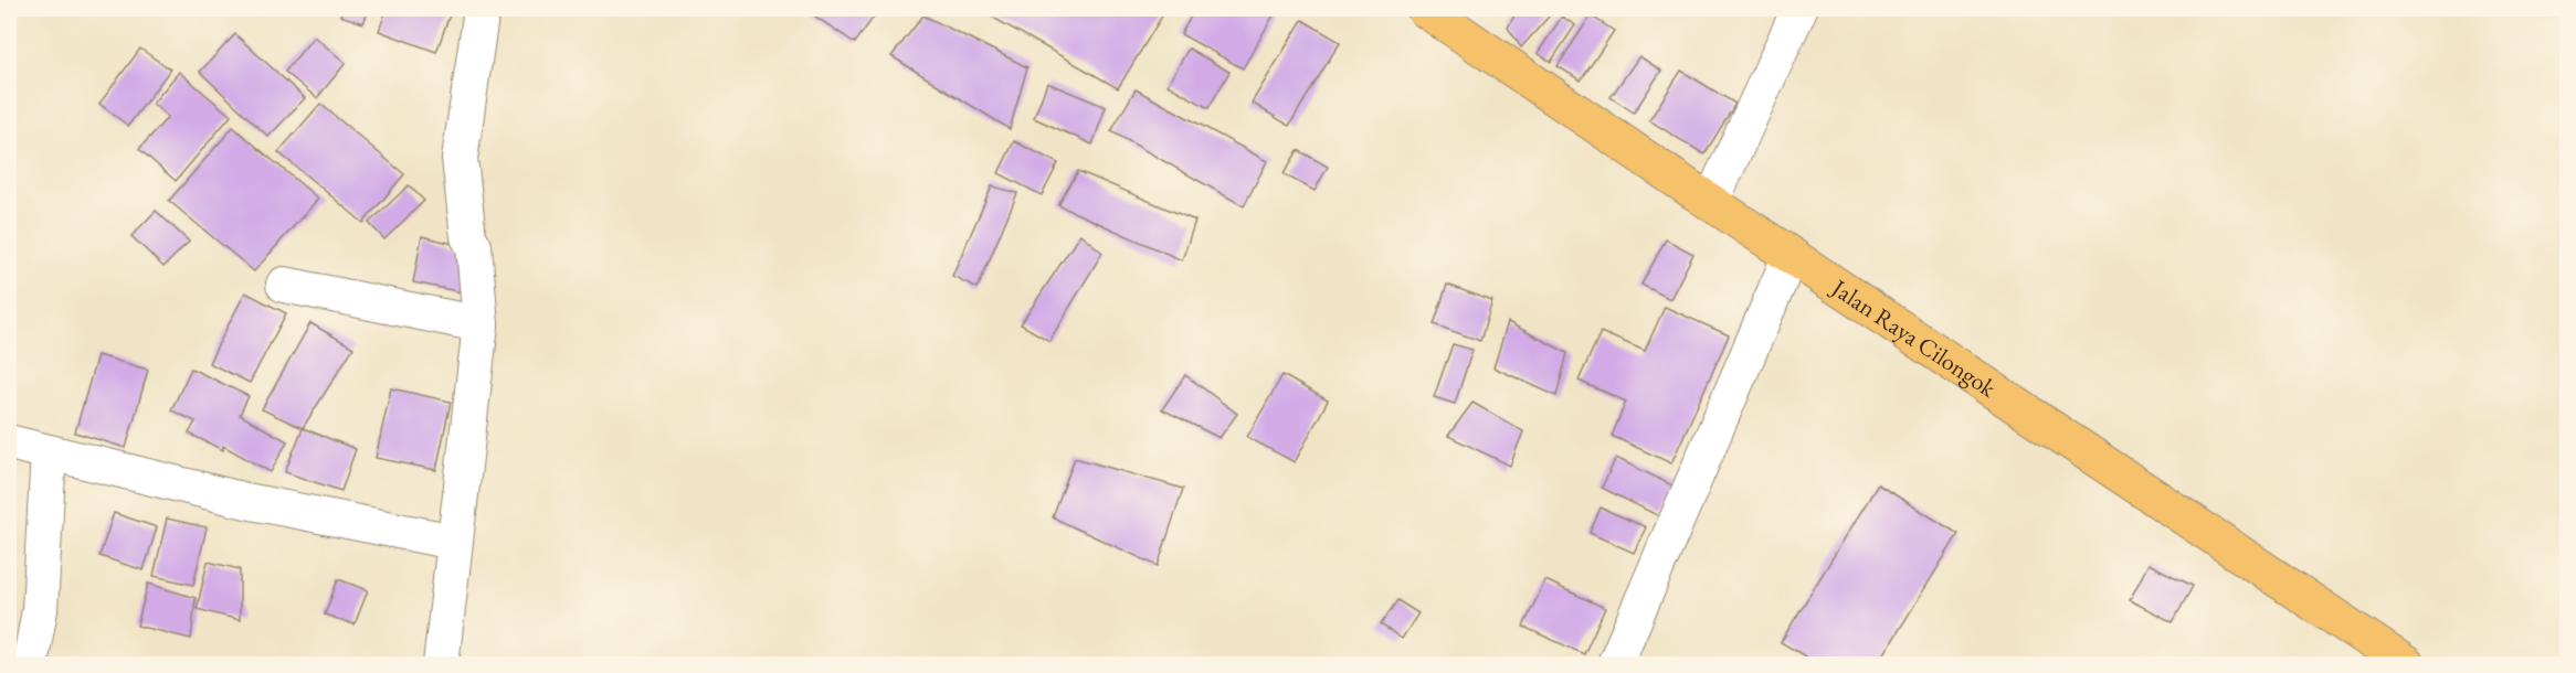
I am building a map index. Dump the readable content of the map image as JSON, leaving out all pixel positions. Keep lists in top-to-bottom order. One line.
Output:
{"streets":{"highway":["Jalan Raya Cilongok"]}}
